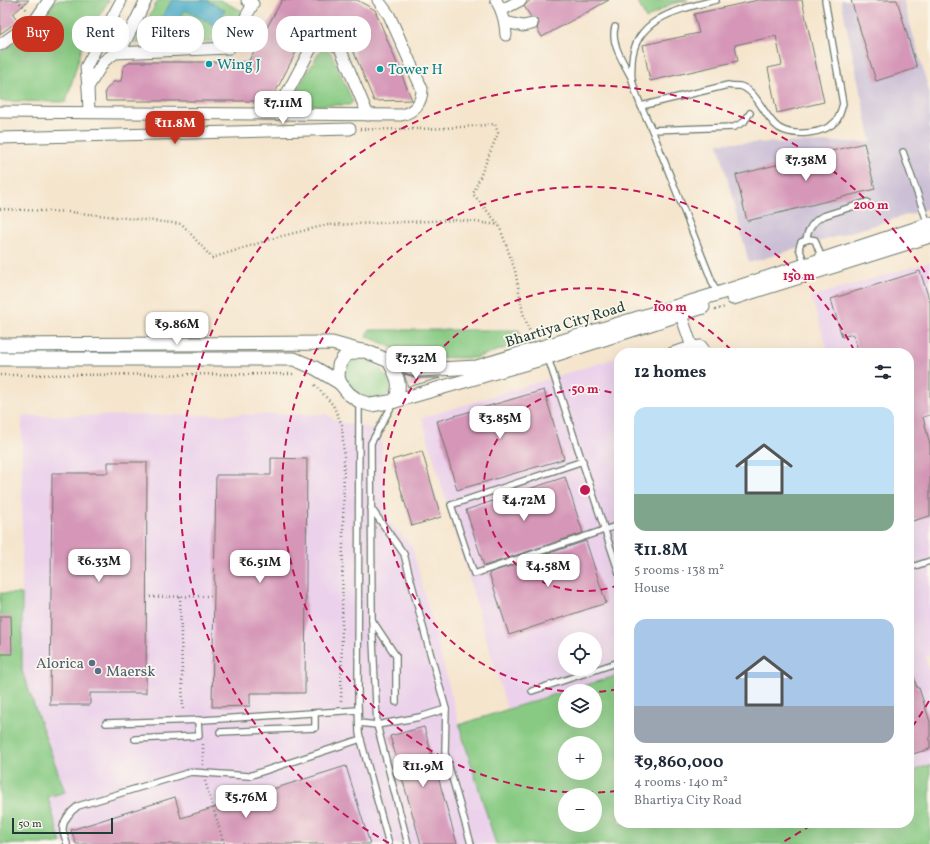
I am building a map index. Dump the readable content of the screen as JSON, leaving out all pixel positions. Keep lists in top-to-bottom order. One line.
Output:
{"streets":{"street":["Bhartiya City Road"]},"places":["Wing J","Tower H","Alorica","Maersk"],"scale_bar":"50 m","page":{"chip":["Buy","Rent","Filters","New","Apartment"],"price":["₹7.11M","₹11.8M","₹7.38M","₹9.86M","₹7.32M","₹3.85M","₹4.72M","₹6.33M","₹6.51M","₹4.58M","₹11.9M","₹5.76M"],"heading":"12 homes","list":[{"name":"₹11.8M","note":"5 rooms · 138 m² · House"},{"name":"₹9,860,000","note":"4 rooms · 140 m² · Bhartiya City Road"}],"map_buttons":["+","−"],"scale":"50 m"},"rings":["200 m","150 m","100 m","50 m"]}
